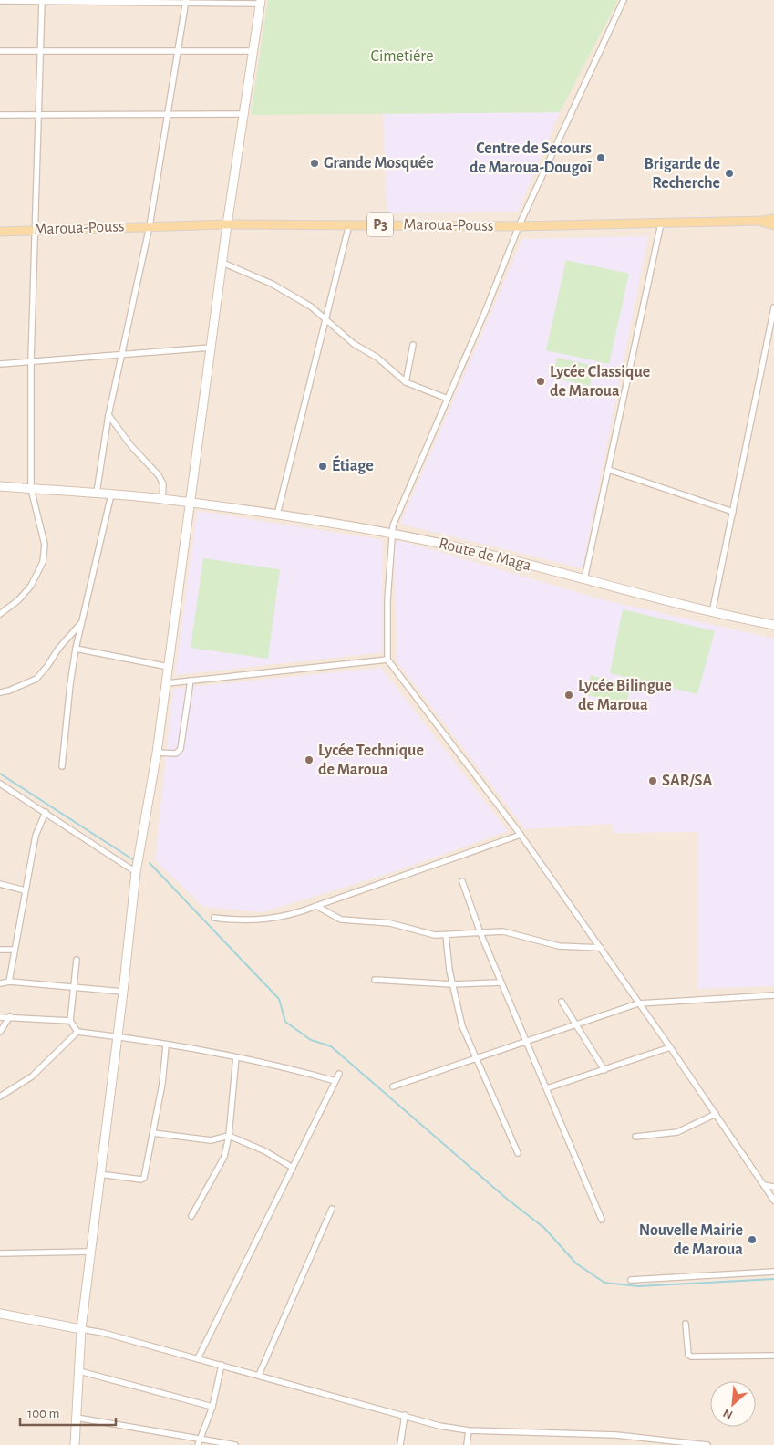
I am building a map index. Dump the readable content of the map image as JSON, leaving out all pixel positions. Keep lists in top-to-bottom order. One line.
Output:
{"streets":{"main road":["P3","Maroua-Pouss","Route de Maga"]},"parks":["Cimetiére"],"places":["Centre de Secours de Maroua-Dougoï","Grande Mosquée","Brigarde de Recherche","Lycée Classique de Maroua","Étiage","Lycée Bilingue de Maroua","Lycée Technique de Maroua","SAR/SA","Nouvelle Mairie de Maroua"],"scale_bar":"100 m","north":"bottom left"}
